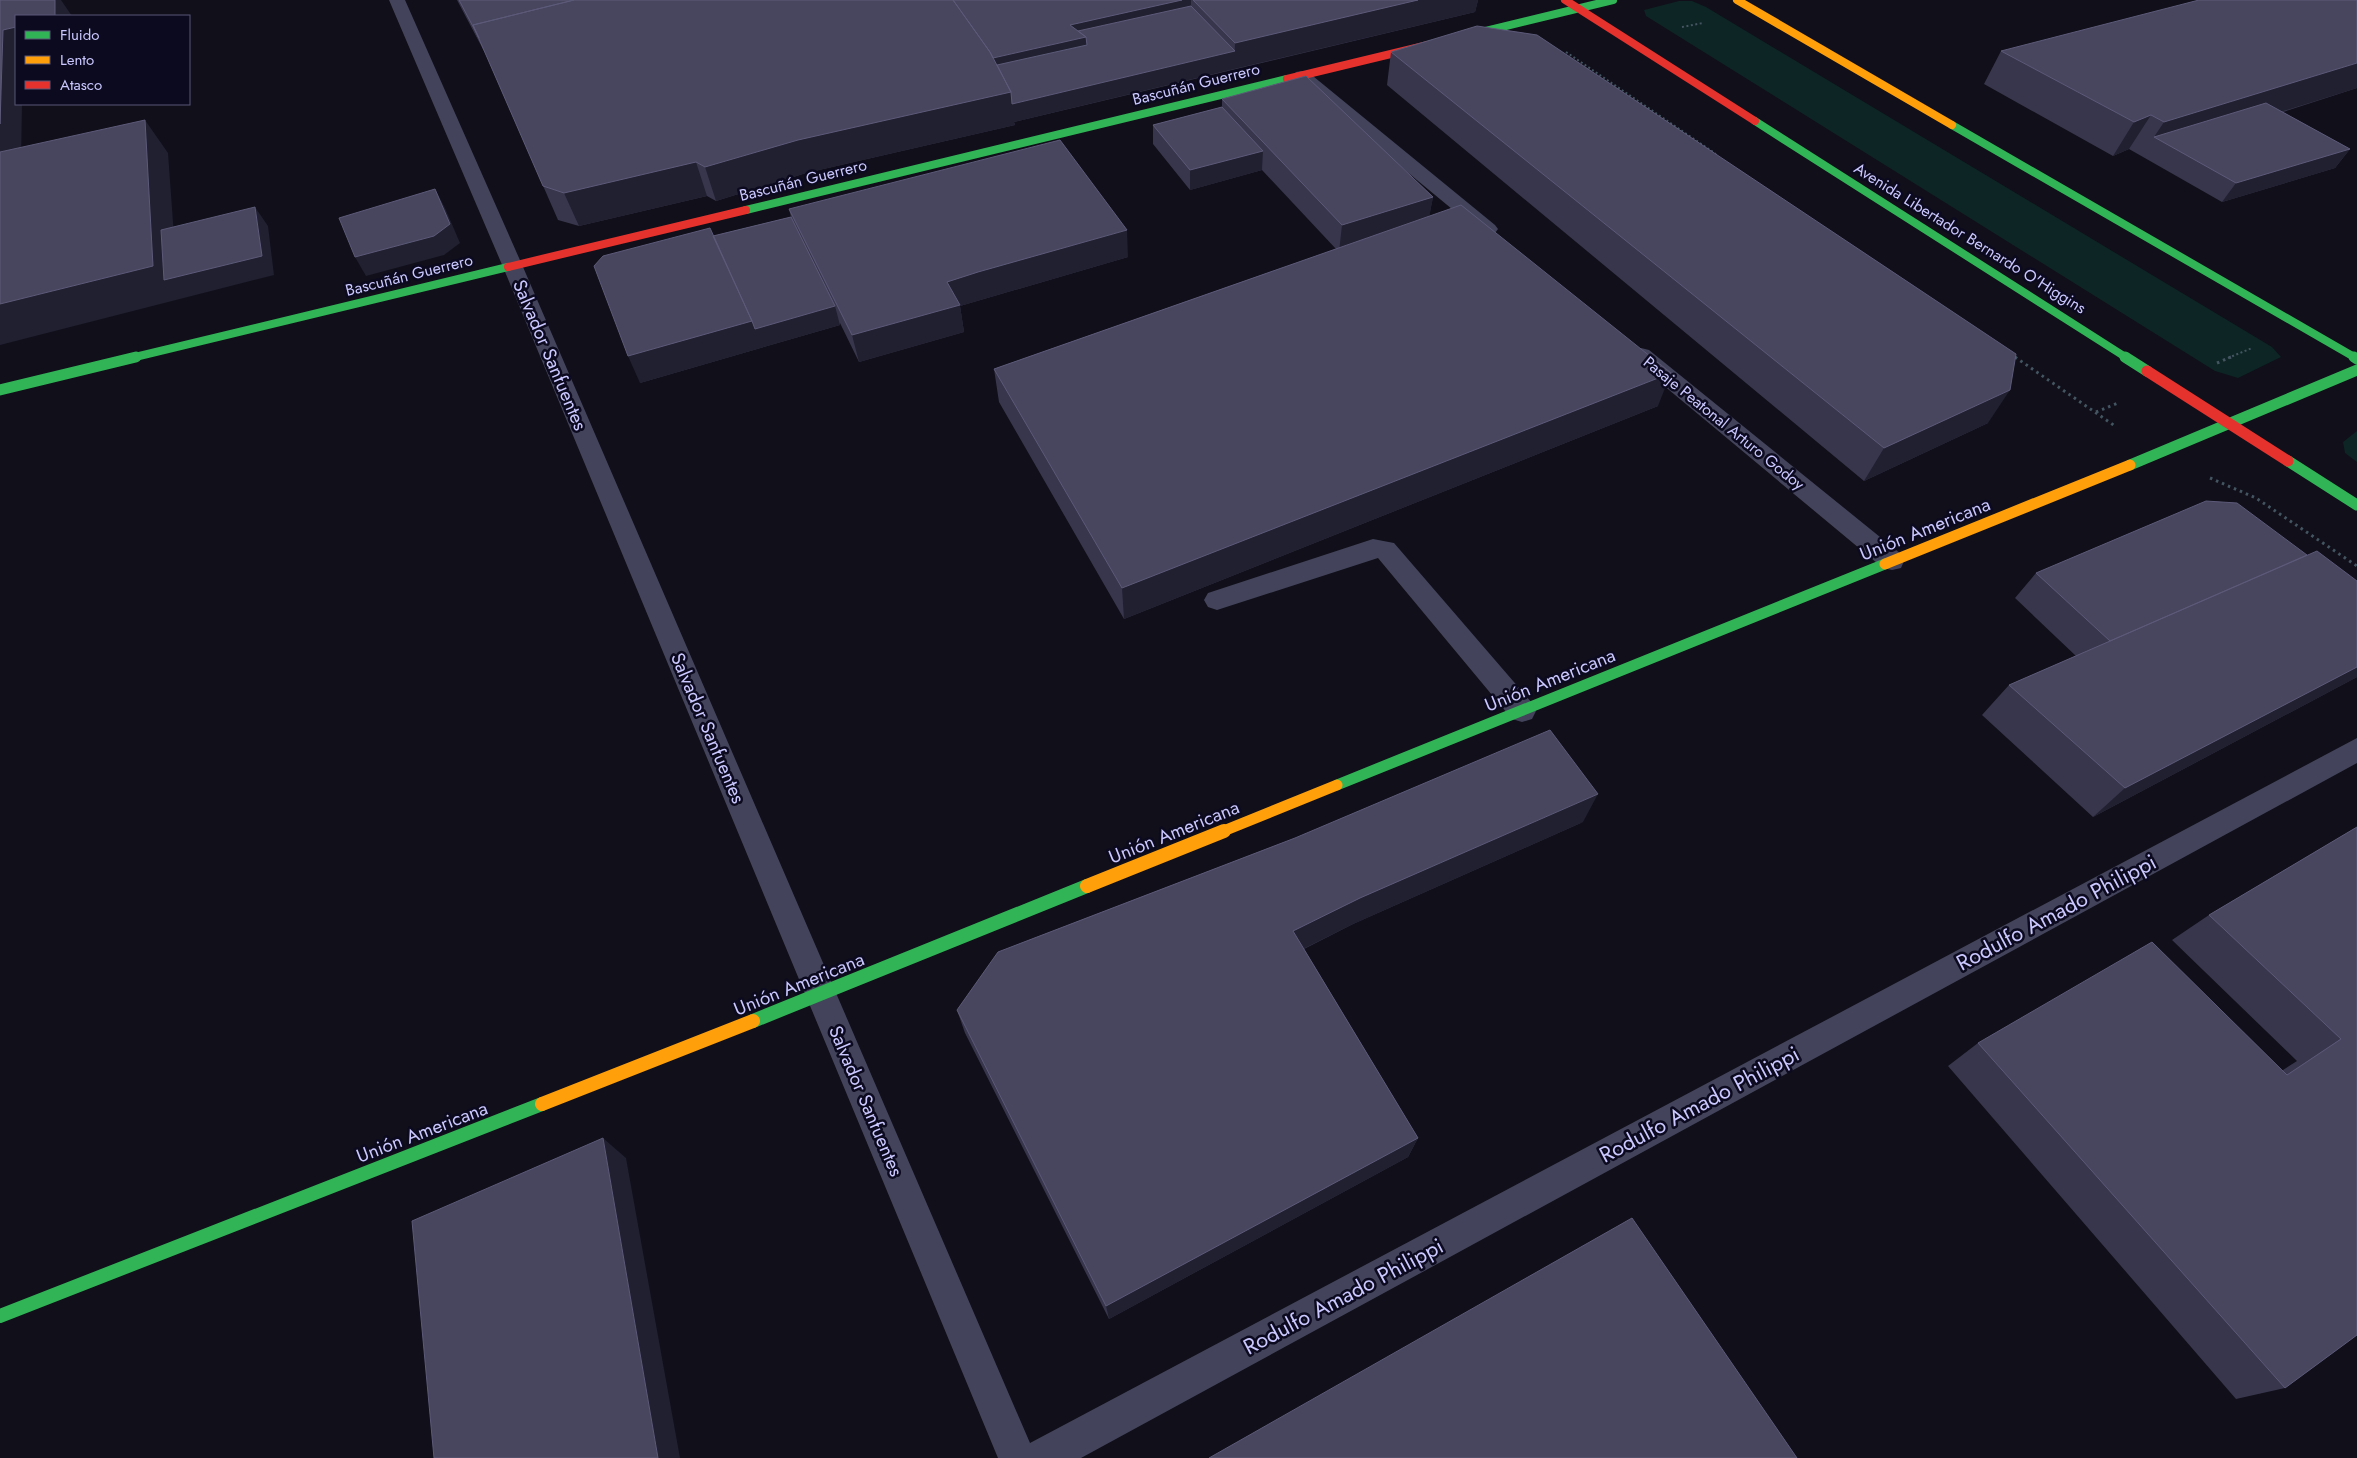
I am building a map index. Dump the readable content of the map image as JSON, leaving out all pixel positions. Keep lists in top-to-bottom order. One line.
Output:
{"streets":{"street":["Bascuñán Guerrero","Avenida Libertador Bernardo O'Higgins","Salvador Sanfuentes","Pasaje Peatonal Arturo Godoy","Unión Americana","Rodulfo Amado Philippi"]},"crossings":[["Bascuñán Guerrero","Avenida Libertador Bernardo O'Higgins"],["Bascuñán Guerrero","Salvador Sanfuentes"],["Avenida Libertador Bernardo O'Higgins","Unión Americana"],["Salvador Sanfuentes","Unión Americana"],["Pasaje Peatonal Arturo Godoy","Unión Americana"]],"legend":["Fluido","Lento","Atasco"]}
